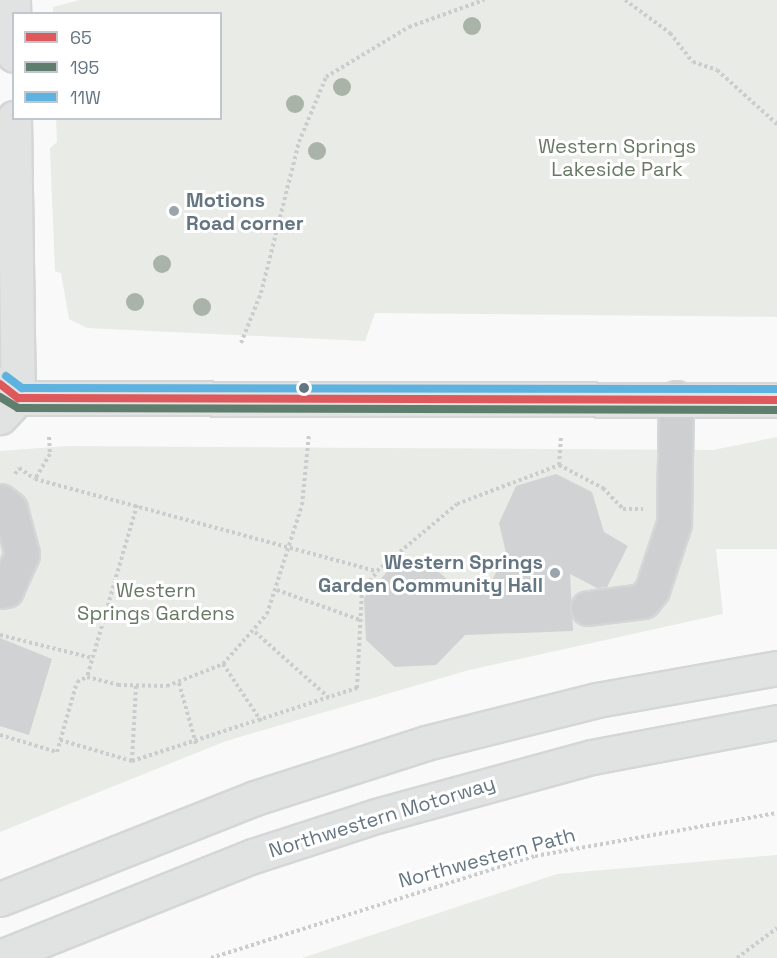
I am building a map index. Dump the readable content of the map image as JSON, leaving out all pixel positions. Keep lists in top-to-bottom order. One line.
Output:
{"streets":{"main road":["Northwestern Motorway"],"path":["Northwestern Path"]},"parks":["Western Springs Lakeside Park","Western Springs Gardens"],"places":["Motions Road corner","Western Springs Garden Community Hall"],"lines":["transit line 11W","transit line 65","transit line 195"],"legend":["65","195","11W"]}
